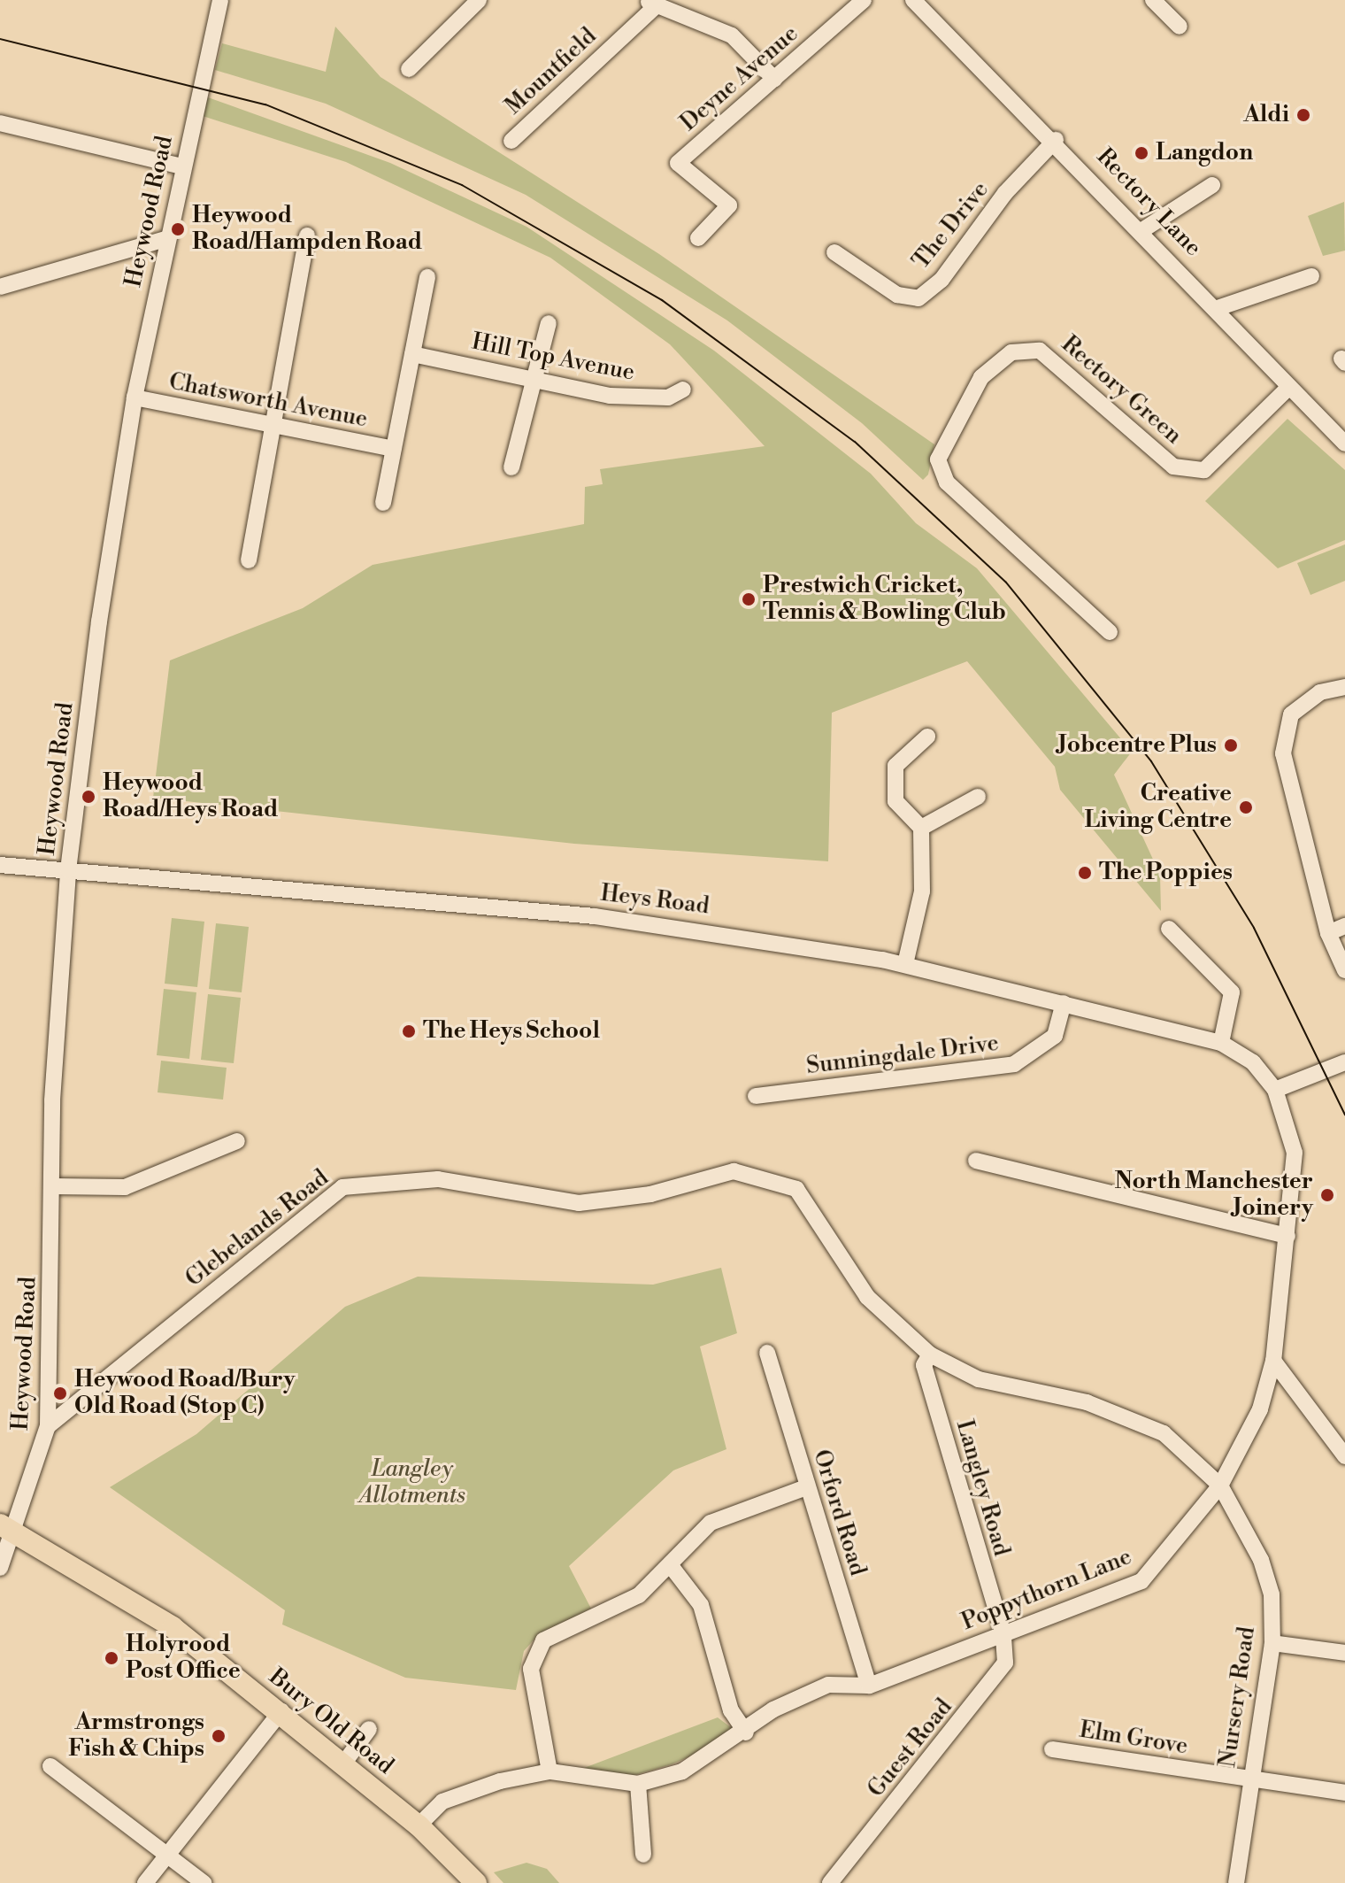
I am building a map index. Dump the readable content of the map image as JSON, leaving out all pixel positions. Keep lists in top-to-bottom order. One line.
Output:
{"streets":{"main road":["Bury Old Road"],"street":["Mountfield","Deyne Avenue","Rectory Lane","Heywood Road","The Drive","Hill Top Avenue","Rectory Green","Chatsworth Avenue","Heys Road","Sunningdale Drive","Glebelands Road","Langley Road","Orford Road","Poppythorn Lane","Nursery Road","Elm Grove","Guest Road"]},"crossings":[["Rectory Lane","The Drive"],["Rectory Lane","Rectory Green"],["Heywood Road","Chatsworth Avenue"],["Heywood Road","Heys Road"],["Heywood Road","Glebelands Road"],["Heywood Road","Bury Old Road"],["Heys Road","Sunningdale Drive"],["Heys Road","Poppythorn Lane"],["Glebelands Road","Langley Road"],["Glebelands Road","Poppythorn Lane"],["Glebelands Road","Nursery Road"],["Langley Road","Poppythorn Lane"],["Langley Road","Guest Road"],["Orford Road","Poppythorn Lane"],["Poppythorn Lane","Nursery Road"],["Poppythorn Lane","Guest Road"],["Nursery Road","Elm Grove"]],"parks":["Langley Allotments"],"places":["Aldi","Langdon","Heywood Road/Hampden Road","Prestwich Cricket, Tennis & Bowling Club","Jobcentre Plus","Heywood Road/Heys Road","Creative Living Centre","The Poppies","The Heys School","North Manchester Joinery","Heywood Road/Bury Old Road (Stop C)","Holyrood Post Office","Armstrongs Fish & Chips"]}
